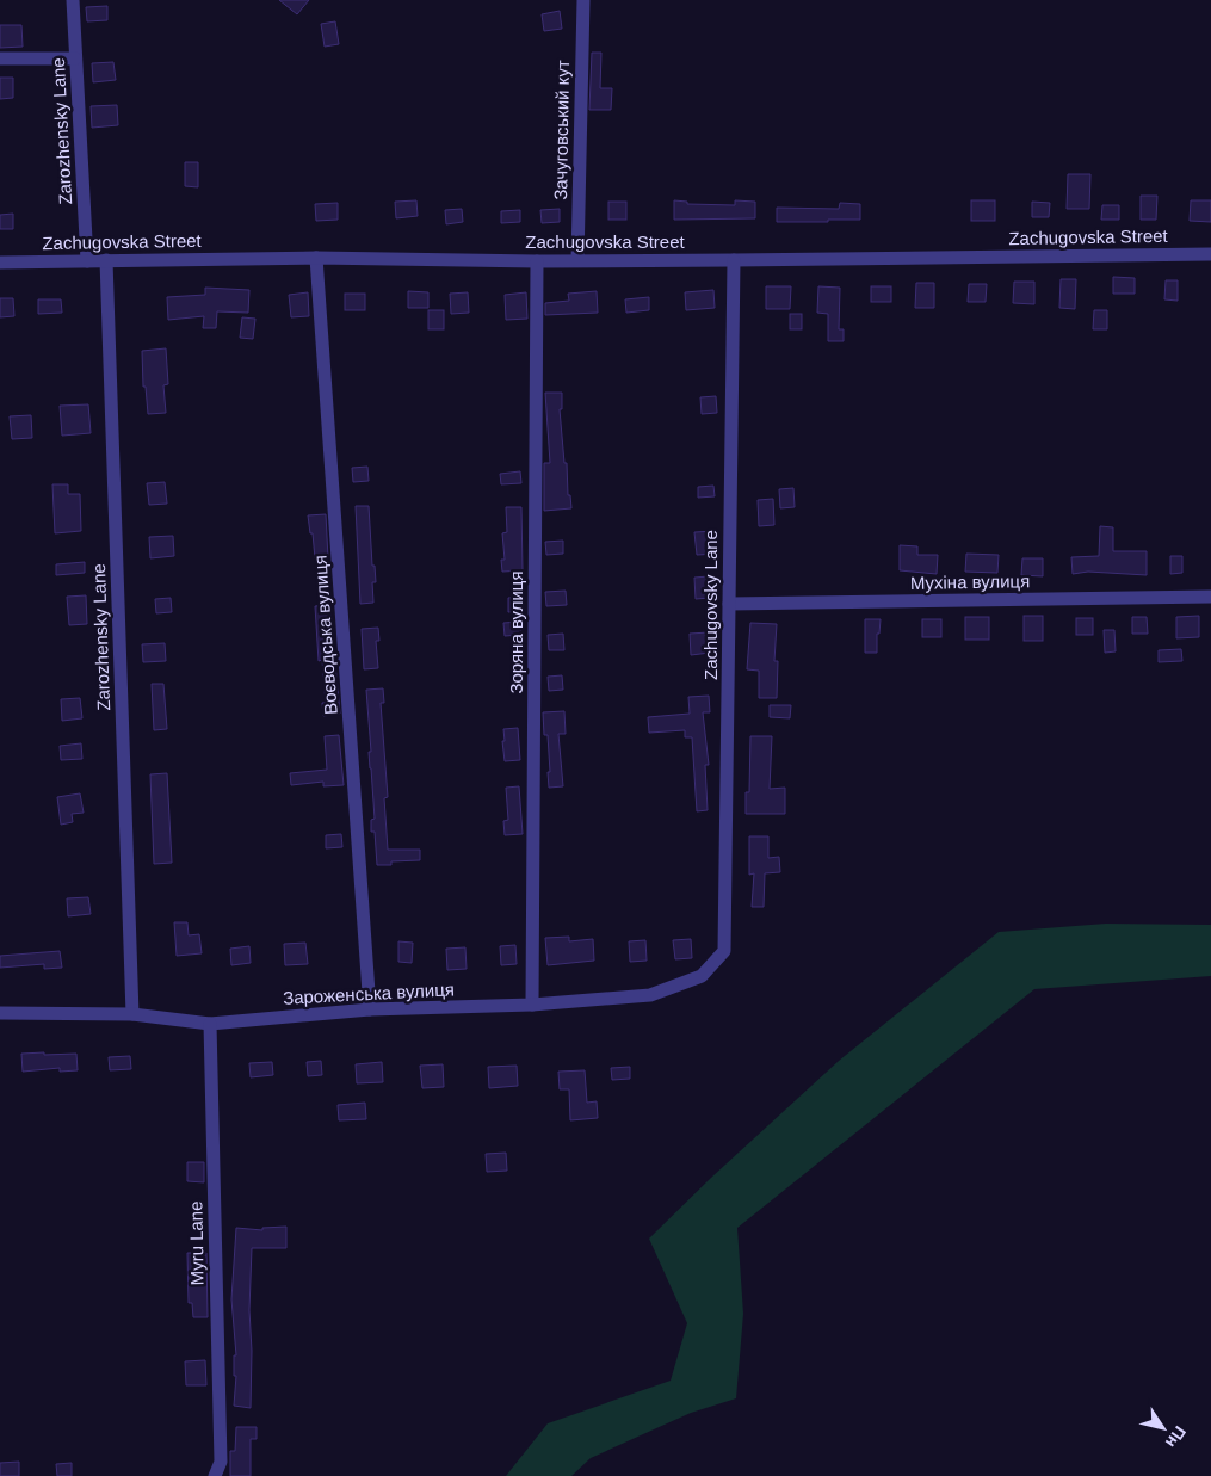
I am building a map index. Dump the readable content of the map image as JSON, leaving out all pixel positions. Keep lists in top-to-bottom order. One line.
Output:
{"streets":{"street":["Зачуговський кут","Zarozhensky Lane","Zachugovska Street","Мухіна вулиця","Zachugovsky Lane","Зоряна вулиця","Воєводська вулиця","Зароженська вулиця","Myru Lane"]},"crossings":[["Зачуговський кут","Zachugovska Street"],["Zarozhensky Lane","Zachugovska Street"],["Zarozhensky Lane","Зароженська вулиця"],["Zachugovska Street","Zachugovsky Lane"],["Zachugovska Street","Зоряна вулиця"],["Zachugovska Street","Воєводська вулиця"],["Мухіна вулиця","Zachugovsky Lane"],["Zachugovsky Lane","Зароженська вулиця"],["Зоряна вулиця","Зароженська вулиця"],["Воєводська вулиця","Зароженська вулиця"],["Зароженська вулиця","Myru Lane"]],"north":"bottom right"}
